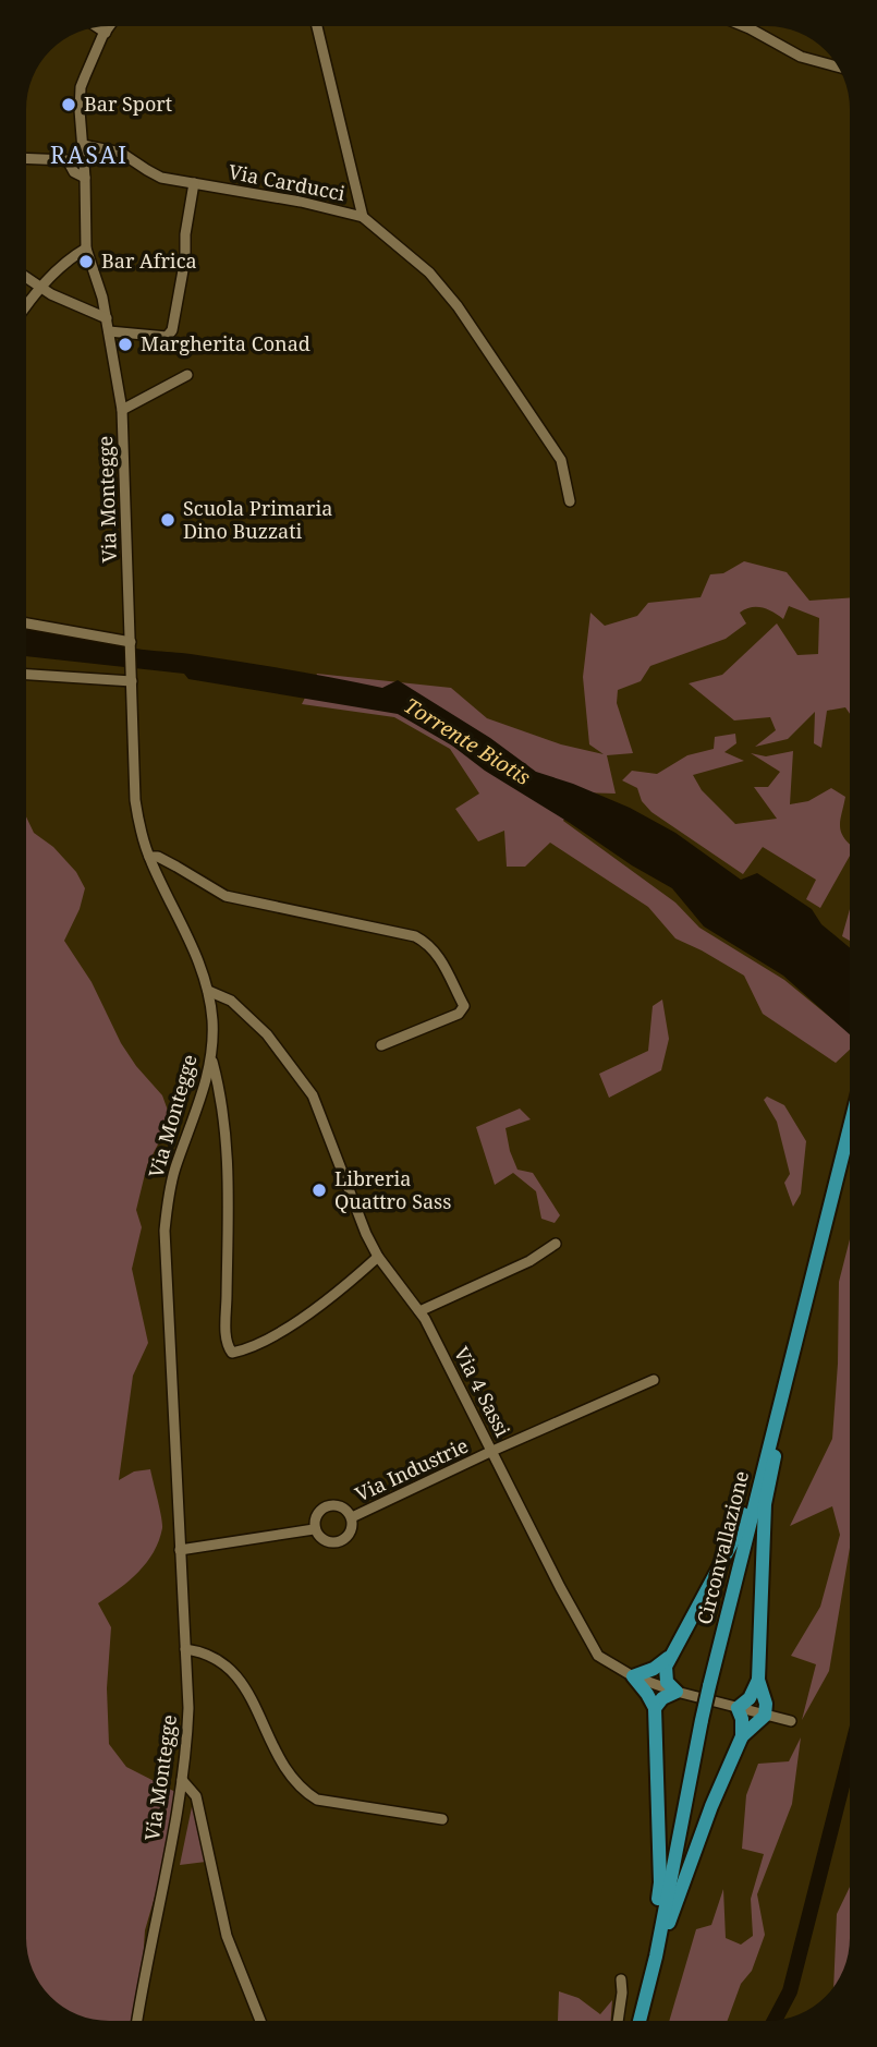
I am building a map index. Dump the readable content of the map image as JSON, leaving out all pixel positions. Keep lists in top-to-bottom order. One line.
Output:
{"streets":{"highway":["Circonvallazione"],"street":["Via Carducci","Via Montegge","Via 4 Sassi","Via Industrie"]},"crossings":[["Via Carducci","Via Montegge"],["Via Montegge","Via 4 Sassi"],["Via Montegge","Via Industrie"],["Via 4 Sassi","Via Industrie"]],"districts":["RASAI"],"water":["Torrente Biotis"],"places":["Bar Sport","Bar Africa","Margherita Conad","Scuola Primaria Dino Buzzati","Libreria Quattro Sass"]}
